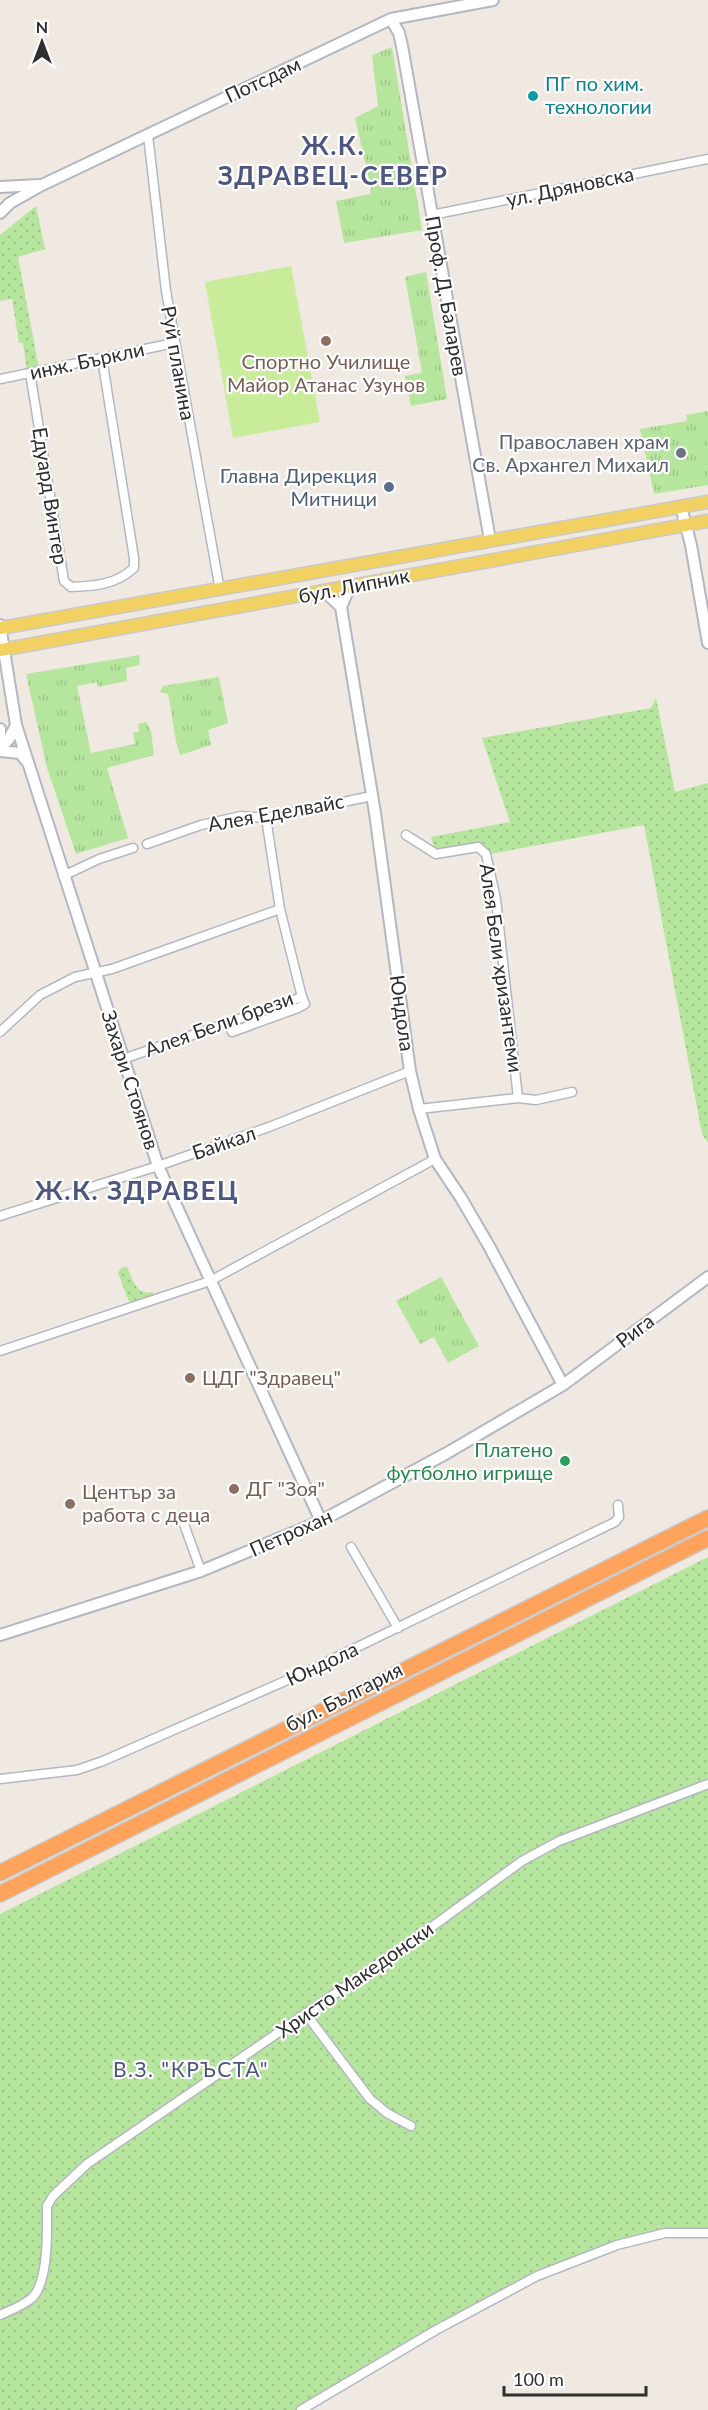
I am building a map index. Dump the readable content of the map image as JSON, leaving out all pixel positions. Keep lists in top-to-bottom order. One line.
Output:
{"streets":{"highway":["бул. България"],"main road":["бул. Липник"],"street":["Потсдам","ул. Дряновска","Проф. Д. Баларев","инж. Бъркли","Руй планина","Едуард Винтер","Алея Еделвайс","Алея Бели хризантеми","Юндола","Алея Бели брези","Захари Стоянов","Байкал","Рига","Петрохан","Христо Македонски"]},"crossings":[["Потсдам","Проф. Д. Баларев"],["Потсдам","Руй планина"],["ул. Дряновска","Проф. Д. Баларев"],["Проф. Д. Баларев","бул. Липник"],["инж. Бъркли","Руй планина"],["инж. Бъркли","Едуард Винтер"],["Руй планина","бул. Липник"],["бул. Липник","Захари Стоянов"],["Алея Еделвайс","Юндола"],["Алея Еделвайс","Алея Бели брези"],["Юндола","Байкал"],["Юндола","Рига"],["Юндола","Петрохан"],["Алея Бели брези","Захари Стоянов"],["Захари Стоянов","Байкал"],["Захари Стоянов","Петрохан"],["Рига","Петрохан"]],"districts":["Ж.К. ЗДРАВЕЦ-СЕВЕР","Ж.К. ЗДРАВЕЦ","В.З. \"КРЪСТА\""],"places":["ПГ по хим. технологии","Спортно Училище Майор Атанас Узунов","Православен храм Св. Архангел Михаил","Главна Дирекция Митници","ЦДГ \"Здравец\"","Платено футболно игрище","ДГ \"Зоя\"","Център за работа с деца"],"scale_bar":"100 m","north":"top"}
